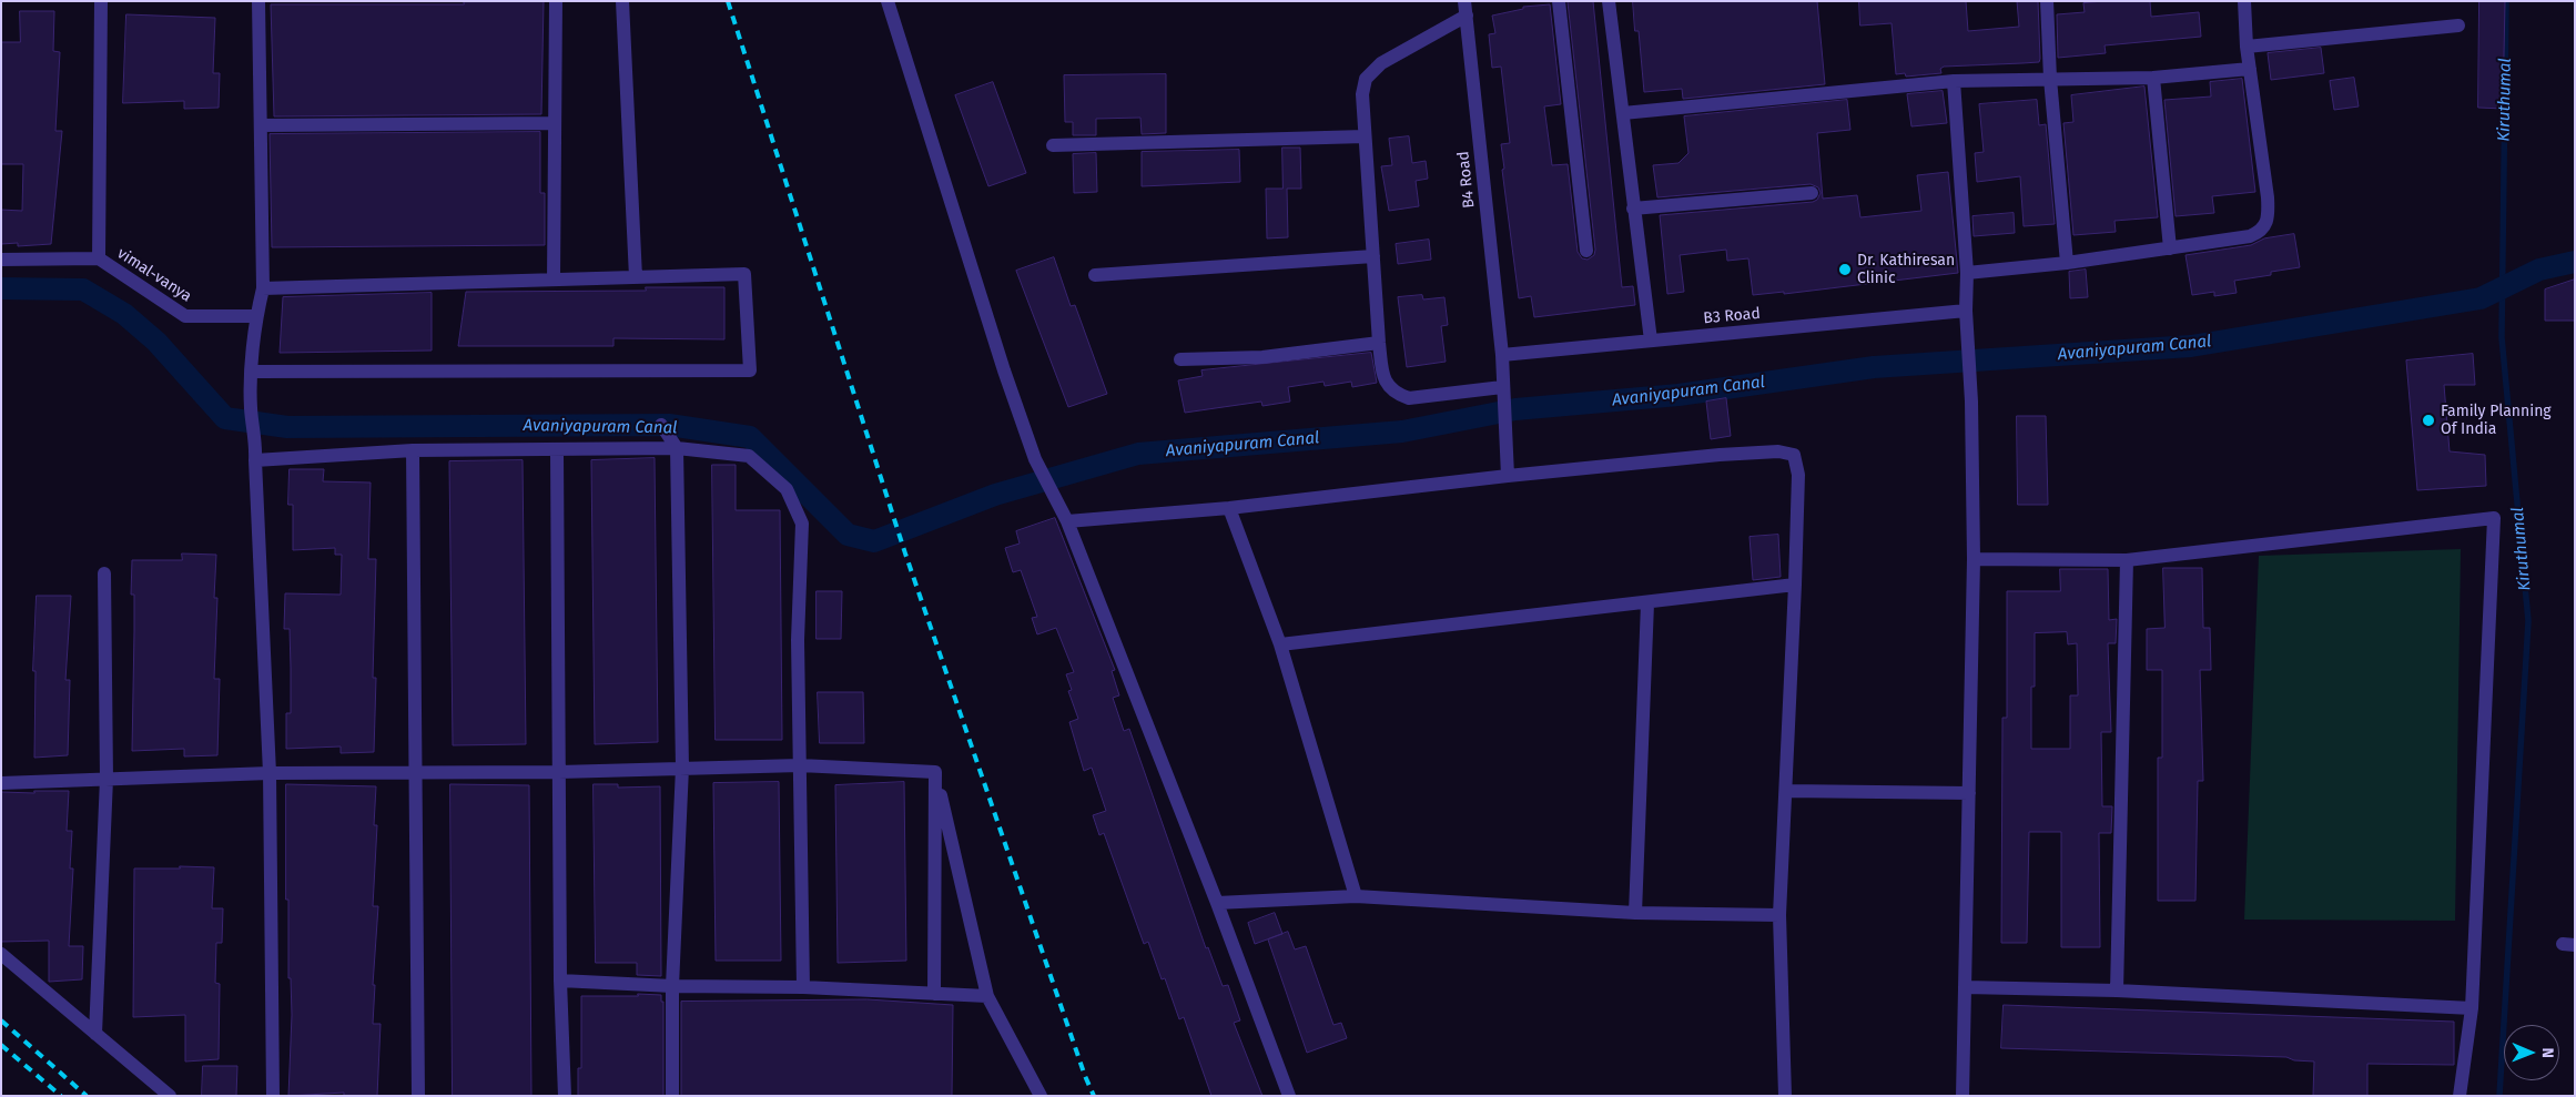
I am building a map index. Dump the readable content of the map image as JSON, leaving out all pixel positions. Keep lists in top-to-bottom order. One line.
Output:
{"streets":{"street":["B4 Road","vimal-vanya","B3 Road"]},"crossings":[["B4 Road","B3 Road"]],"water":["Kiruthumal","Avaniyapuram Canal"],"places":["Dr. Kathiresan Clinic","Family Planning Of India"],"north":"right"}
